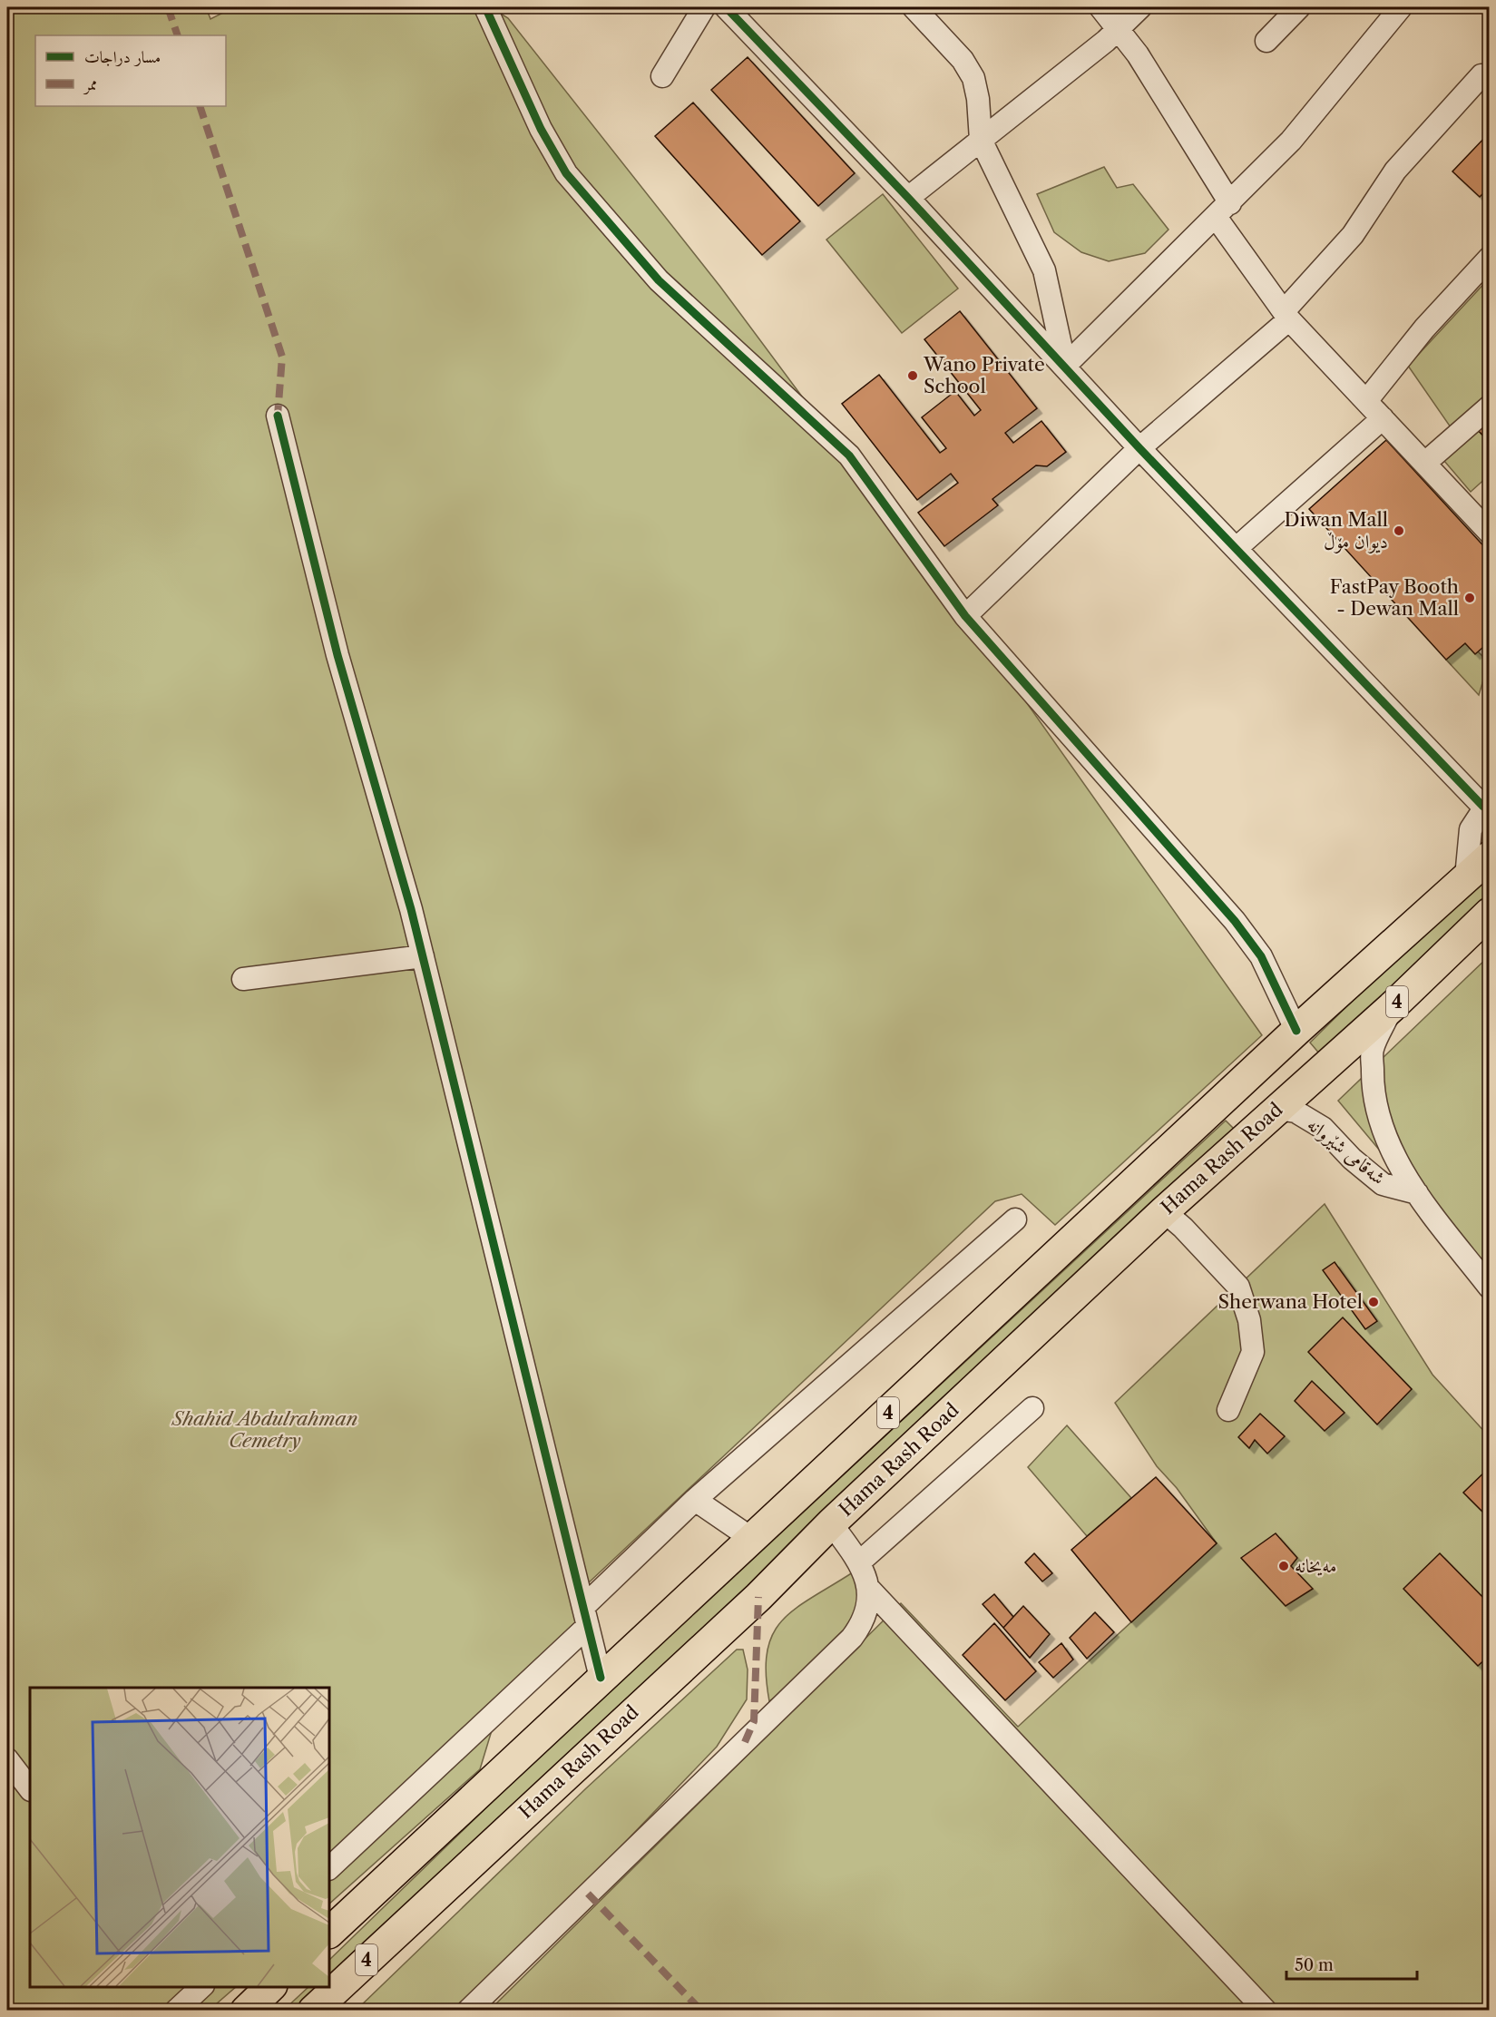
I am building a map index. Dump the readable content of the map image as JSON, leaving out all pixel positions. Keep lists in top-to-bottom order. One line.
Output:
{"streets":{"highway":["4","Hama Rash Road"],"street":["شەقامی شێروانە"]},"crossings":[["شەقامی شێروانە","Hama Rash Road"]],"parks":["Shahid Abdulrahman Cemetry"],"places":["Wano Private School","Diwan Mall دیوان مۆڵ","FastPay Booth - Dewan Mall","Sherwana Hotel","مەیخانە"],"legend":["مسار دراجات","ممر"],"scale_bar":"50 m"}
